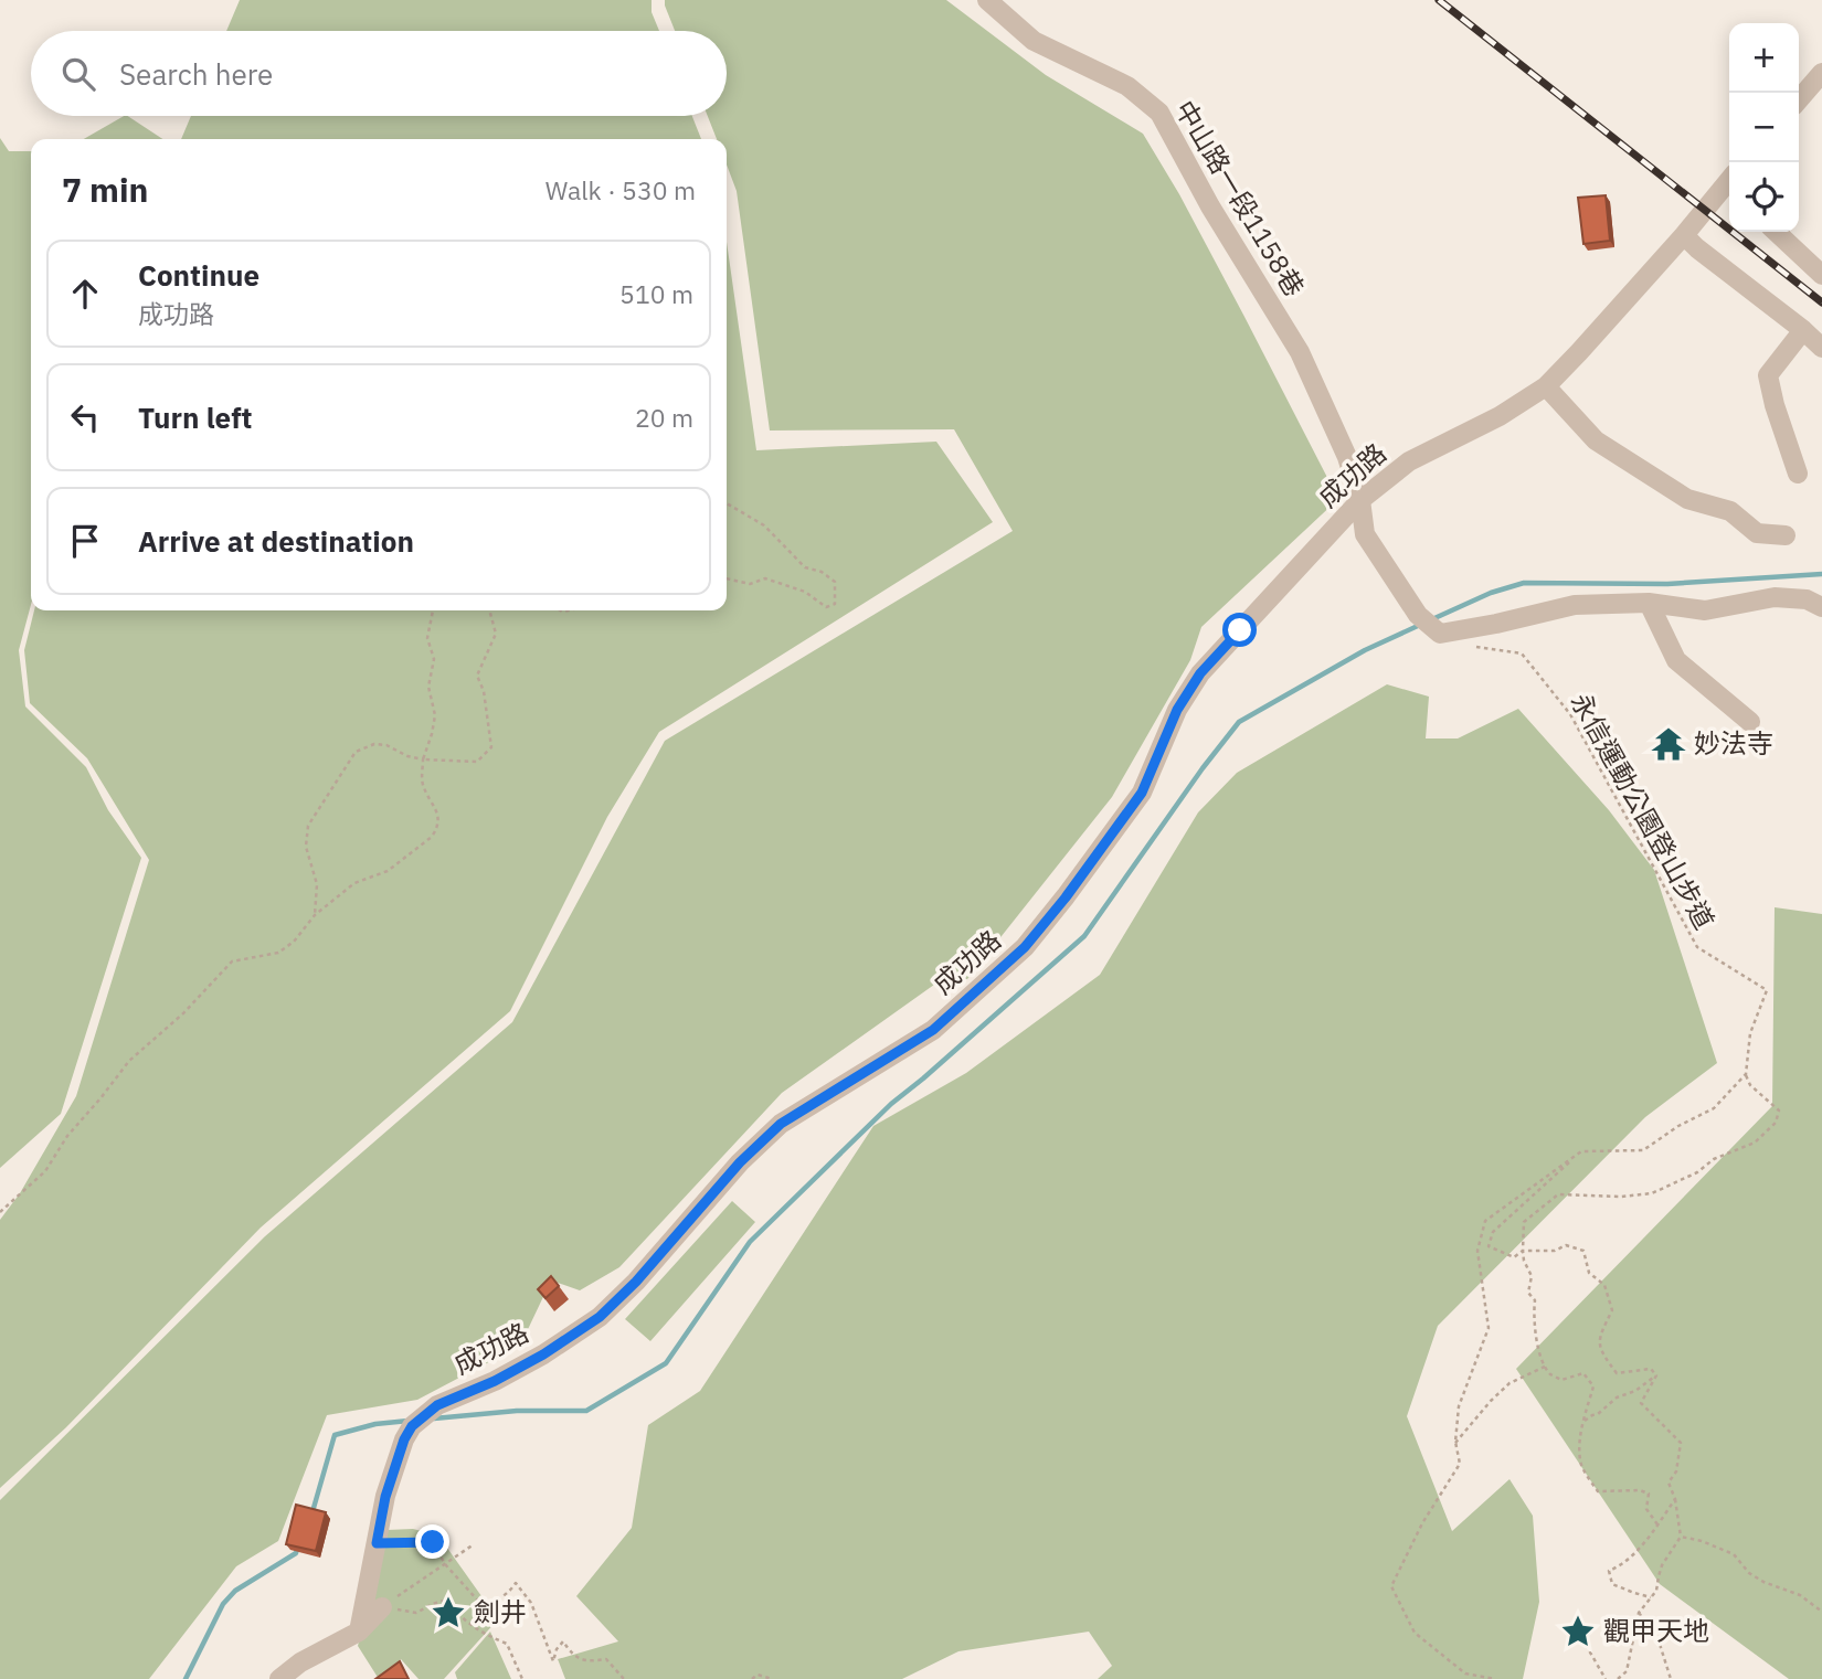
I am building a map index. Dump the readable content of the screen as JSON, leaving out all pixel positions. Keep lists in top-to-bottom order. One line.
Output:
{"streets":{"street":["中山路一段1158巷","成功路"],"path":["永信運動公園登山步道"]},"crossings":[["中山路一段1158巷","成功路"]],"places":{"temple":["妙法寺"],"place":["劍井","觀甲天地"]},"page":{"map_buttons":["+","−"],"search":"Search here","heading":["7 min","Walk · 530 m"],"list":[["Continue","成功路","510 m"],["Turn left","20 m"],"Arrive at destination"]}}
